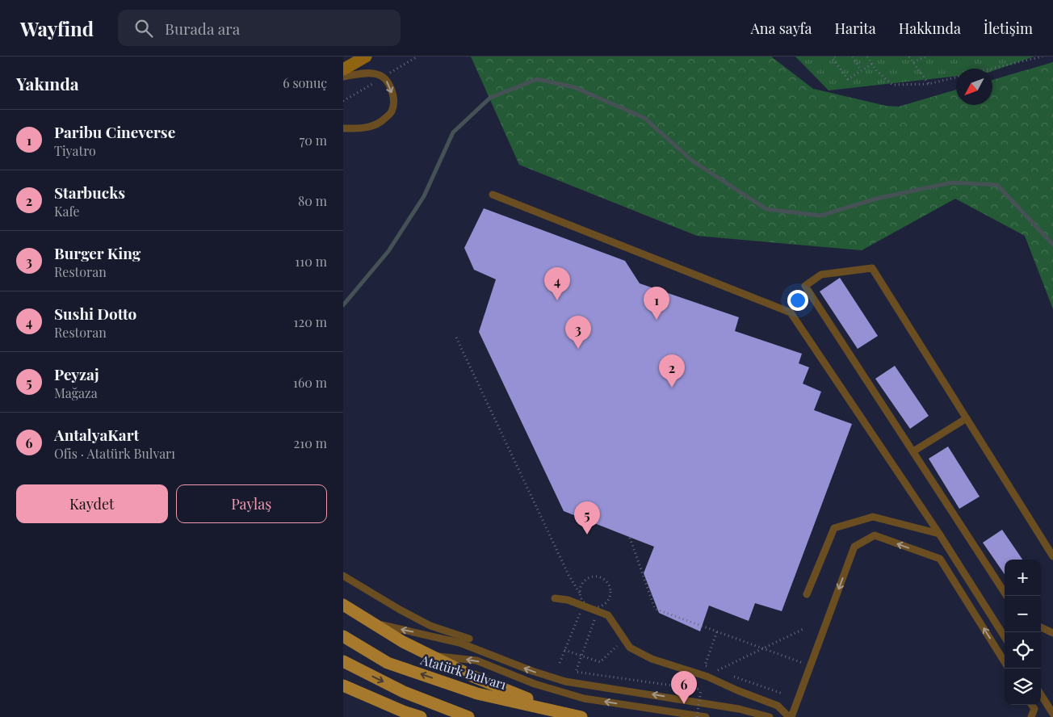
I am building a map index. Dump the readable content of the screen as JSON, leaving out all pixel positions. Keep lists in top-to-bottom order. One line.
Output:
{"streets":{"main road":["Atatürk Bulvarı"]},"north":"bottom left","page":{"header":"Wayfind","search":"Burada ara","nav":["Ana sayfa","Harita","Hakkında","İletişim"],"heading":["Yakında","6 sonuç"],"list":[{"mark":"1","name":"Paribu Cineverse","note":"Tiyatro","value":"70 m"},{"mark":"2","name":"Starbucks","note":"Kafe","value":"80 m"},{"mark":"3","name":"Burger King","note":"Restoran","value":"110 m"},{"mark":"4","name":"Sushi Dotto","note":"Restoran","value":"120 m"},{"mark":"5","name":"Peyzaj","note":"Mağaza","value":"160 m"},{"mark":"6","name":"AntalyaKart","note":"Ofis · Atatürk Bulvarı","value":"210 m"}],"pins":["4","1","3","2","5","6"],"buttons":["Kaydet","Paylaş"],"map_buttons":["+","−"]}}
